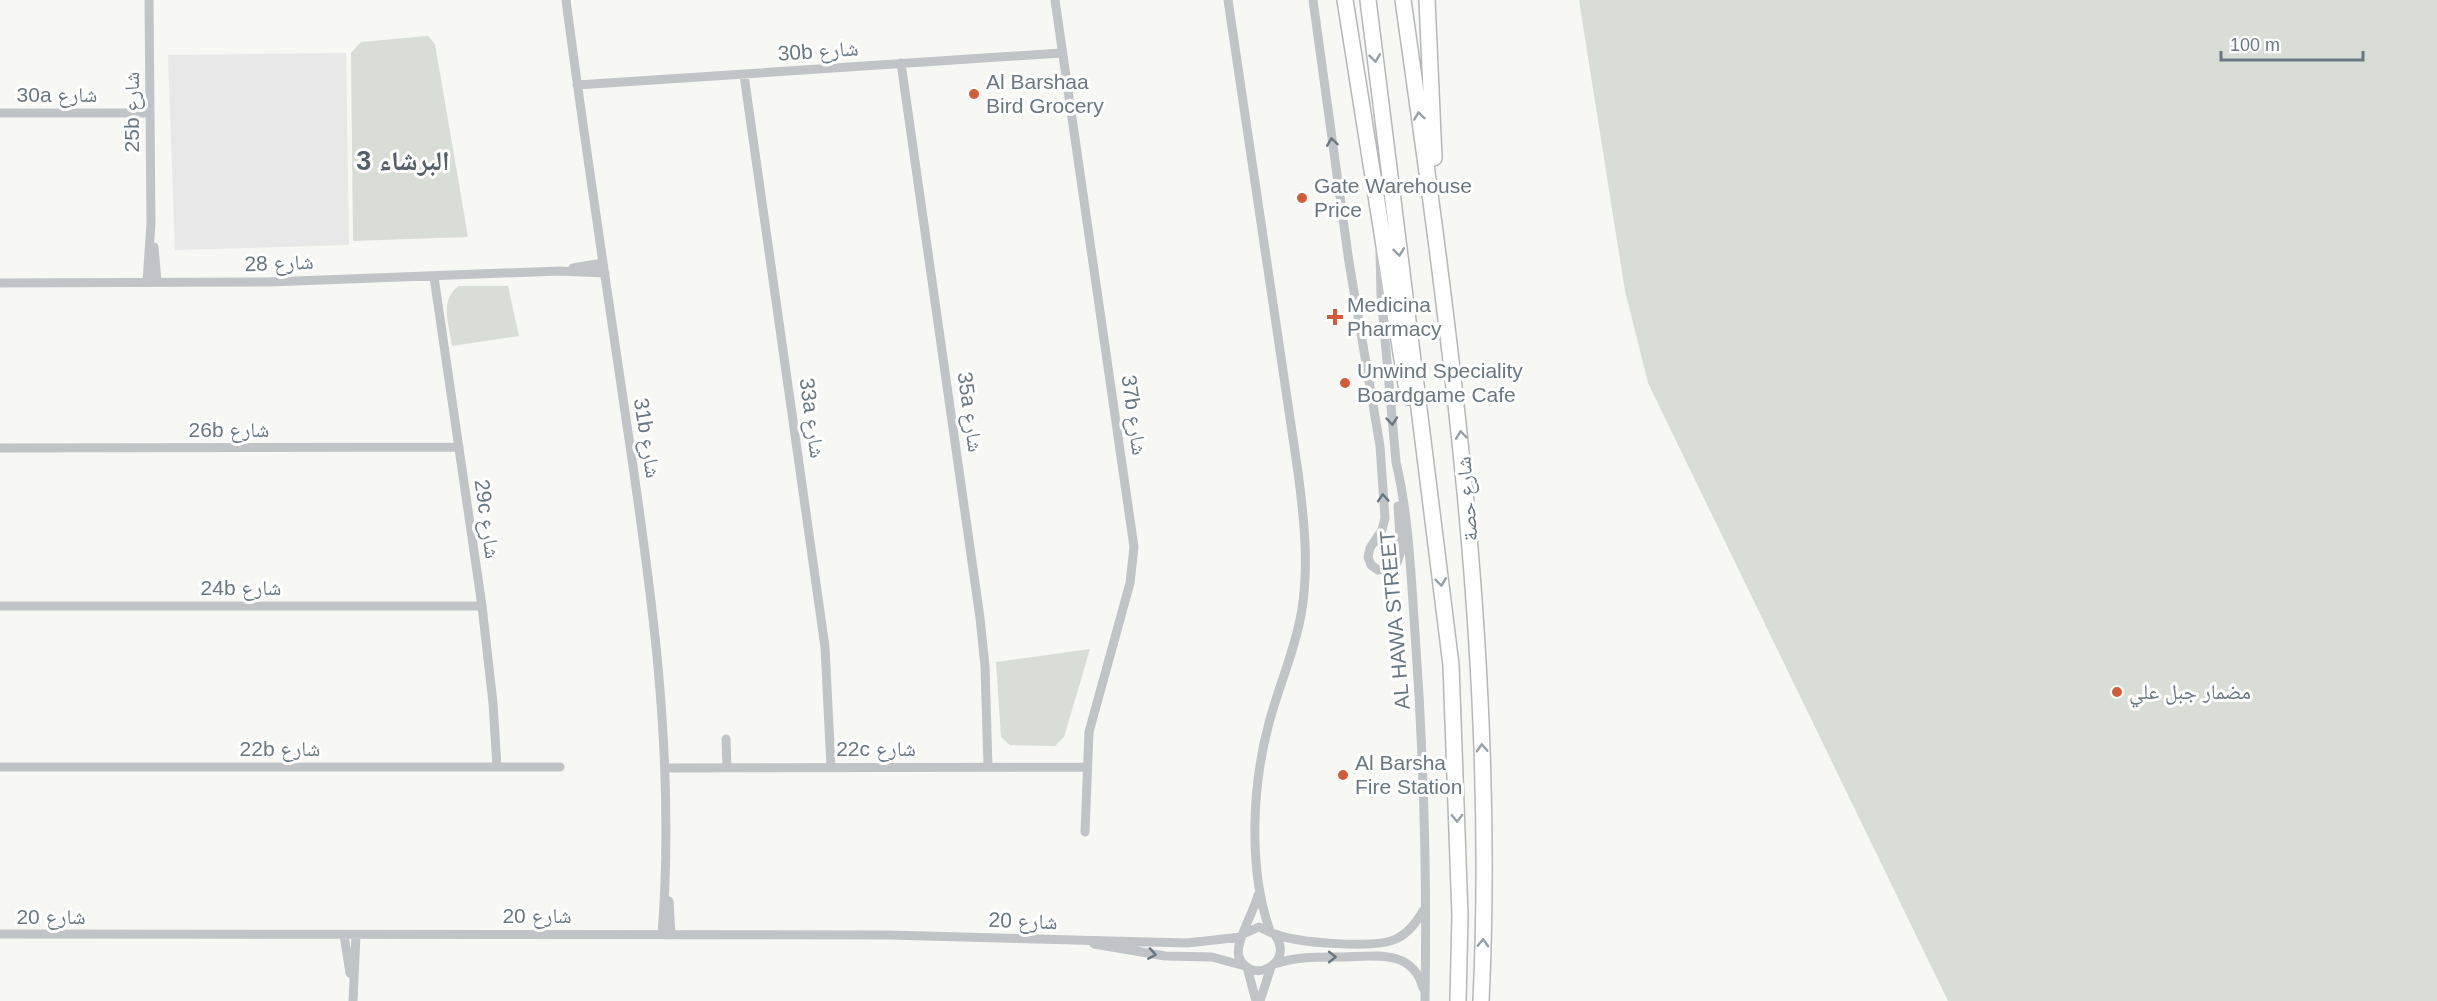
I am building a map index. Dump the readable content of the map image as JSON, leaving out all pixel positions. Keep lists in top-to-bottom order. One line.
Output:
{"streets":{"main road":["شارع حصة"],"street":["30b شارع","30a شارع","25b شارع","شارع 28","35a شارع","37b شارع","33a شارع","26b شارع","31b شارع","29c شارع","24b شارع","AL HAWA STREET","22b شارع","22c شارع","شارع 20"]},"crossings":[["30b شارع","35a شارع"],["30b شارع","37b شارع"],["30b شارع","33a شارع"],["30b شارع","31b شارع"],["30a شارع","25b شارع"],["25b شارع","شارع 28"],["شارع 28","31b شارع"],["شارع 28","29c شارع"],["35a شارع","22c شارع"],["37b شارع","22c شارع"],["33a شارع","22c شارع"],["26b شارع","29c شارع"],["31b شارع","22c شارع"],["31b شارع","شارع 20"],["شارع حصة","AL HAWA STREET"],["29c شارع","24b شارع"],["29c شارع","22b شارع"]],"districts":["البرشاء 3"],"places":{"other":["Al Barshaa Bird Grocery","Gate Warehouse Price","Unwind Speciality Boardgame Cafe","مضمار جبل علي","Al Barsha Fire Station"],"health":["Medicina Pharmacy"]},"scale_bar":"100 m"}
